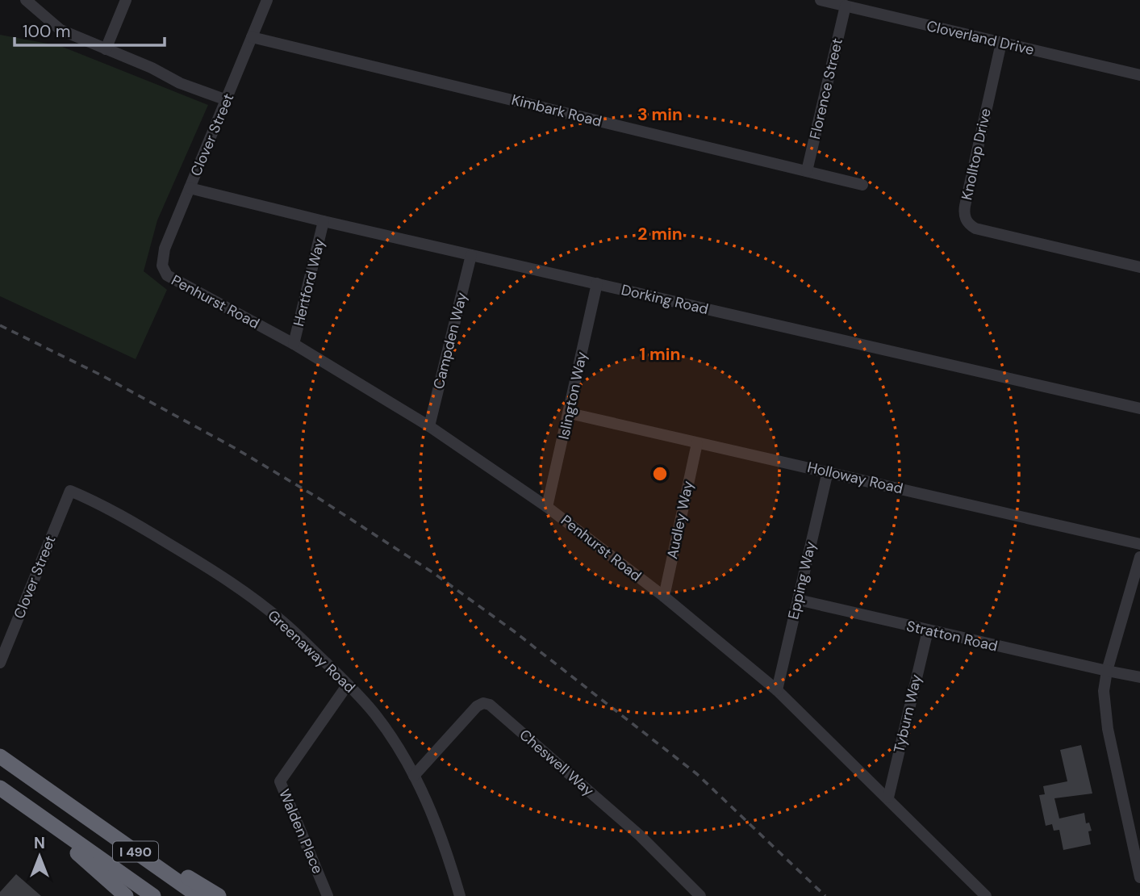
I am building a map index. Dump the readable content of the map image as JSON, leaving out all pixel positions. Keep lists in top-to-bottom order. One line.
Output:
{"streets":{"highway":["I 490"],"street":["Cloverland Drive","Florence Street","Kimbark Road","Clover Street","Knolltop Drive","Hertford Way","Dorking Road","Penhurst Road","Campden Way","Islington Way","Holloway Road","Audley Way","Epping Way","Stratton Road","Greenaway Road","Tyburn Way","Cheswell Way","Walden Place"]},"crossings":[["Cloverland Drive","Florence Street"],["Cloverland Drive","Knolltop Drive"],["Florence Street","Kimbark Road"],["Kimbark Road","Clover Street"],["Clover Street","Dorking Road"],["Clover Street","Penhurst Road"],["Clover Street","Greenaway Road"],["Hertford Way","Dorking Road"],["Hertford Way","Penhurst Road"],["Dorking Road","Campden Way"],["Dorking Road","Islington Way"],["Penhurst Road","Campden Way"],["Penhurst Road","Islington Way"],["Penhurst Road","Audley Way"],["Penhurst Road","Epping Way"],["Penhurst Road","Tyburn Way"],["Islington Way","Holloway Road"],["Holloway Road","Audley Way"],["Holloway Road","Epping Way"],["Epping Way","Stratton Road"],["Stratton Road","Tyburn Way"],["Greenaway Road","Cheswell Way"],["Greenaway Road","Walden Place"]],"scale_bar":"100 m","north":"top","rings":["3 min","2 min","1 min"]}
